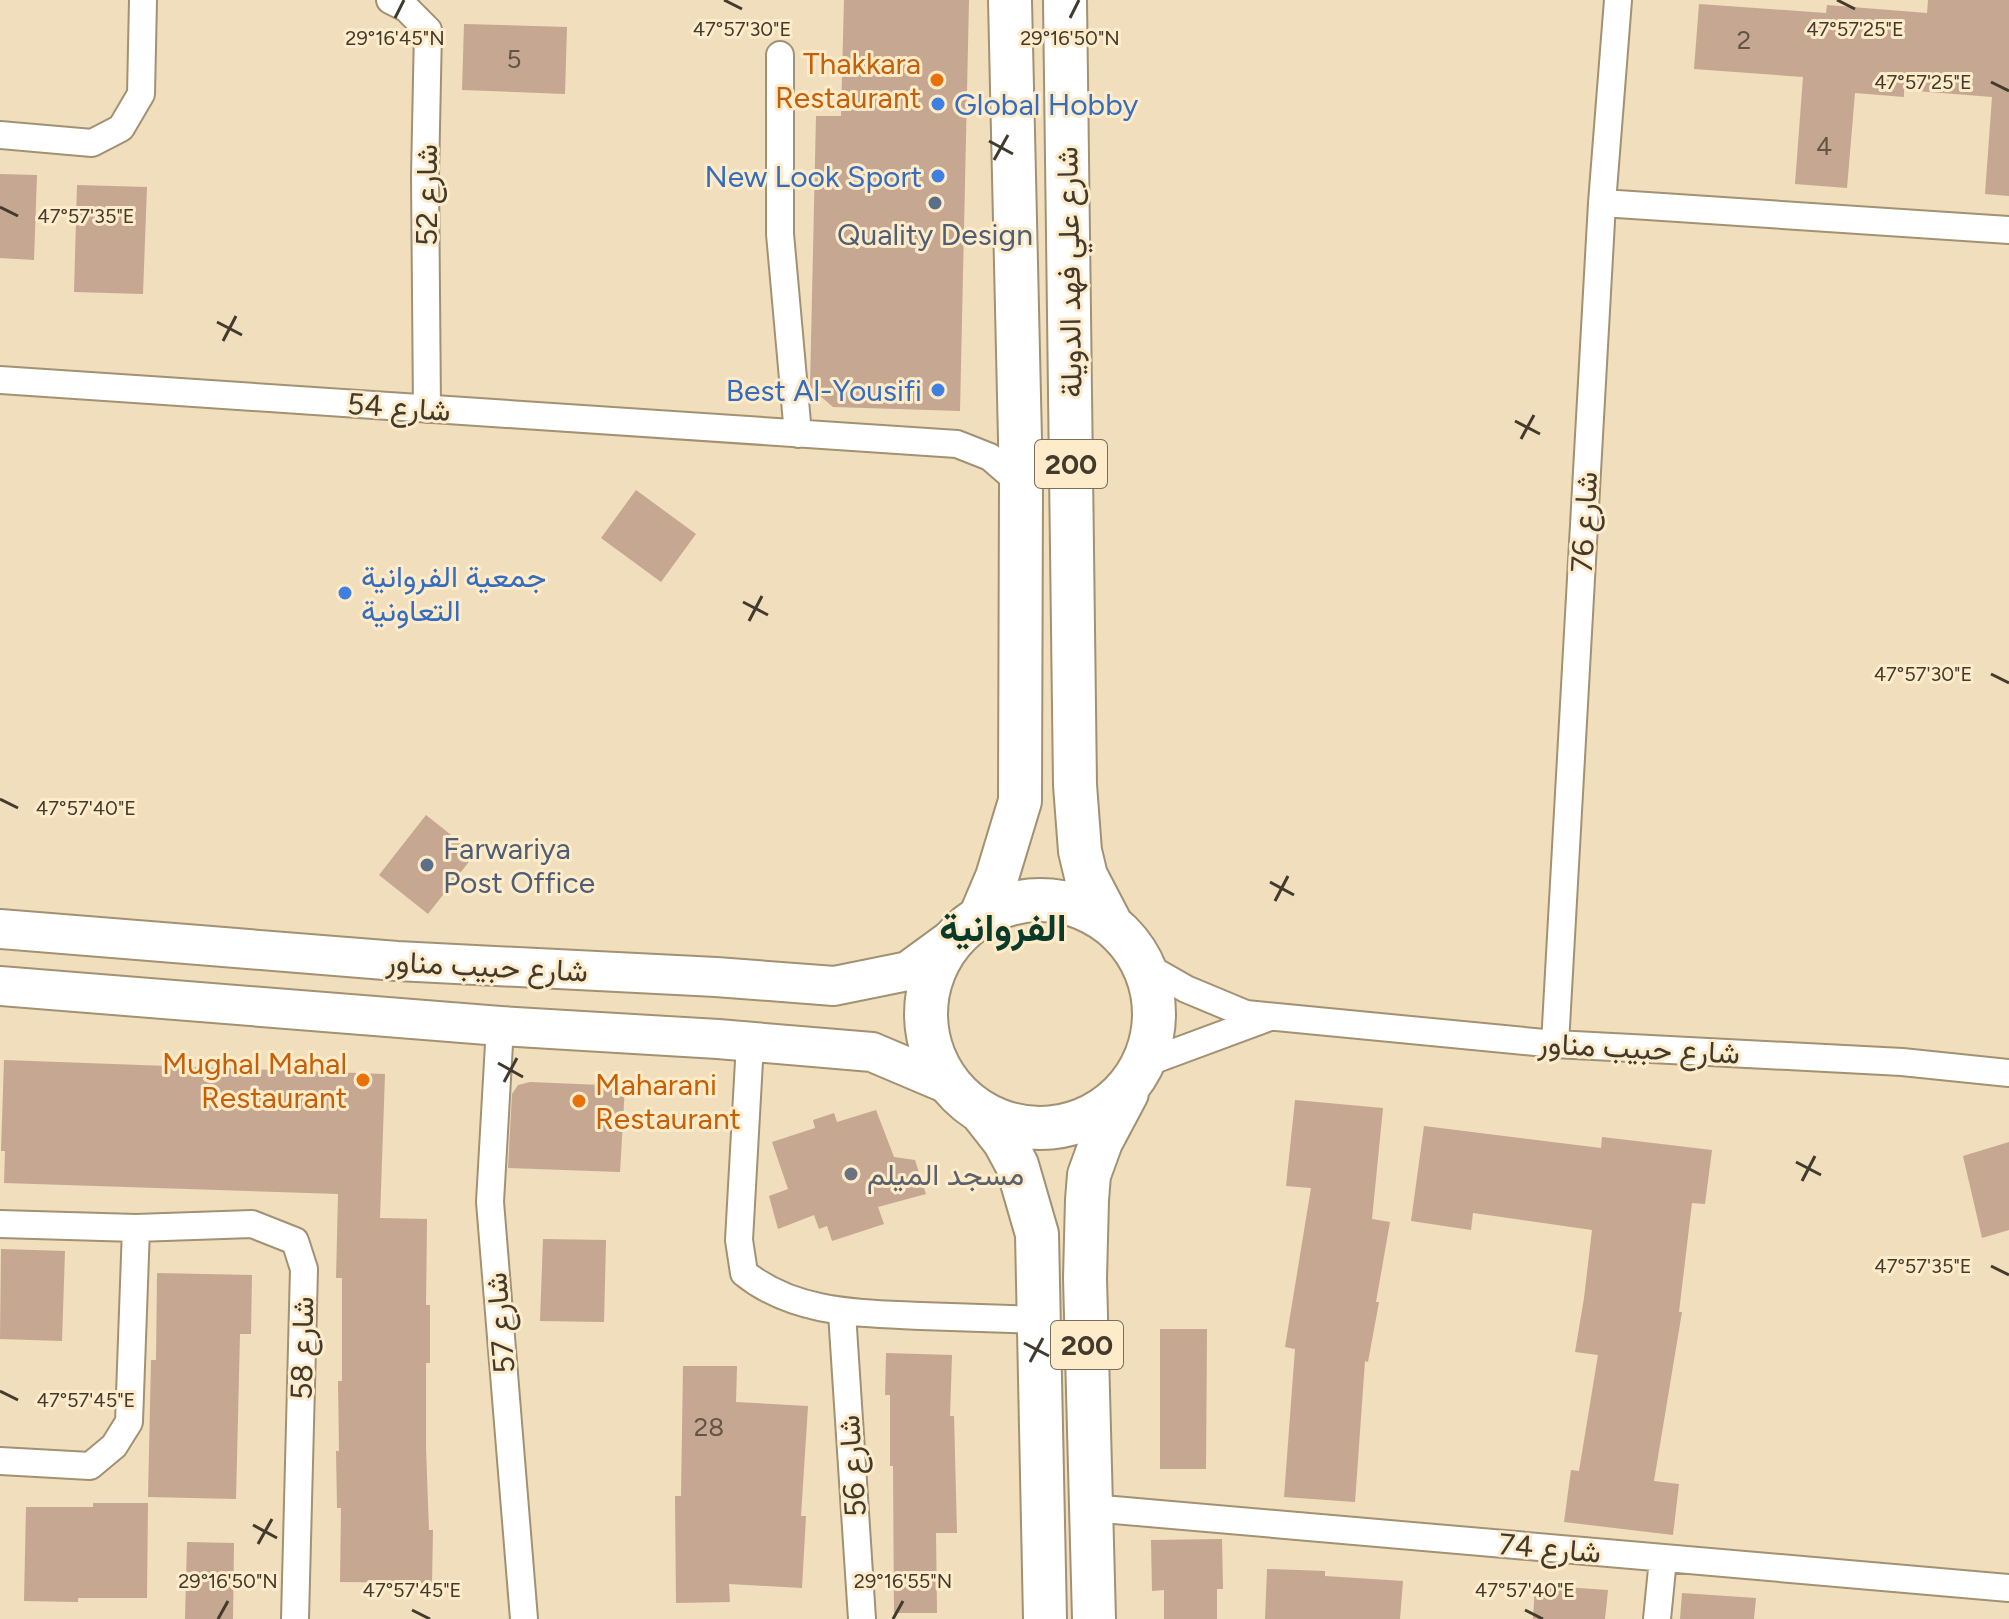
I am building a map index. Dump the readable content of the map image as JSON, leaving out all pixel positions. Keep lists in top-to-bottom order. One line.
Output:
{"streets":{"main road":["شارع علي فهد الدويلة","200"],"street":["شارع 52","شارع 54","شارع 76","شارع حبيب مناور","شارع 57","شارع 58","شارع 56","شارع 74"]},"crossings":[["شارع 52","شارع 54"],["شارع علي فهد الدويلة","شارع 54"],["شارع علي فهد الدويلة","200"],["شارع علي فهد الدويلة","شارع حبيب مناور"],["200","شارع حبيب مناور"],["200","شارع 74"],["شارع 76","شارع حبيب مناور"],["شارع حبيب مناور","شارع 57"]],"districts":["الفروانية"],"places":["Thakkara Restaurant","Global Hobby","New Look Sport","Quality Design","Best Al-Yousifi","جمعية الفروانية التعاونية","Farwariya Post Office","Mughal Mahal Restaurant","Maharani Restaurant","مسجد الميلم"],"house_numbers":["2","5","4","28"],"coordinates":["47°57'25\"E","47°57'30\"E","29°16'45\"N","29°16'50\"N","47°57'35\"E","47°57'40\"E","47°57'45\"E","29°16'55\"N"]}
